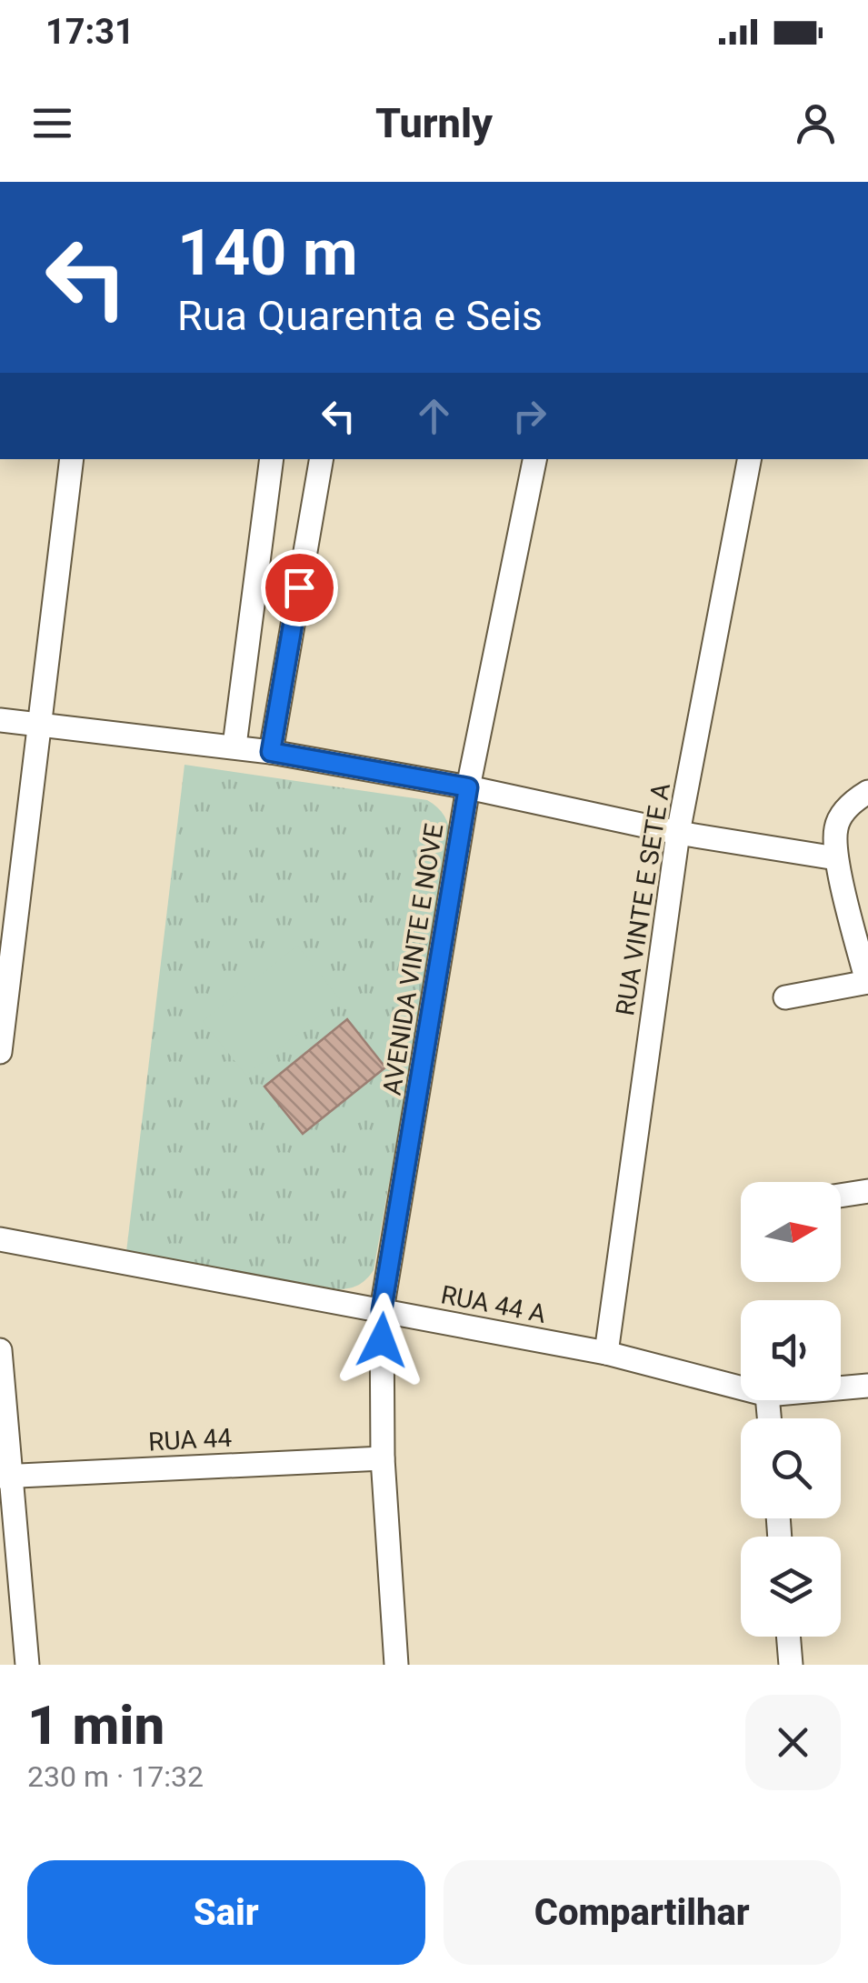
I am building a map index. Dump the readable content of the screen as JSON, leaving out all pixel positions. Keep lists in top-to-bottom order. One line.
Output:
{"streets":{"street":["RUA VINTE E SETE A","AVENIDA VINTE E NOVE","RUA 44 A","RUA 44"]},"crossings":[["RUA VINTE E SETE A","RUA 44 A"],["AVENIDA VINTE E NOVE","RUA 44 A"],["AVENIDA VINTE E NOVE","RUA 44"]],"north":"right","page":{"status":"17:31","header":"Turnly","turn":["140 m","Rua Quarenta e Seis"],"heading":["1 min","230 m · 17:32"],"buttons":["Sair","Compartilhar"]}}
